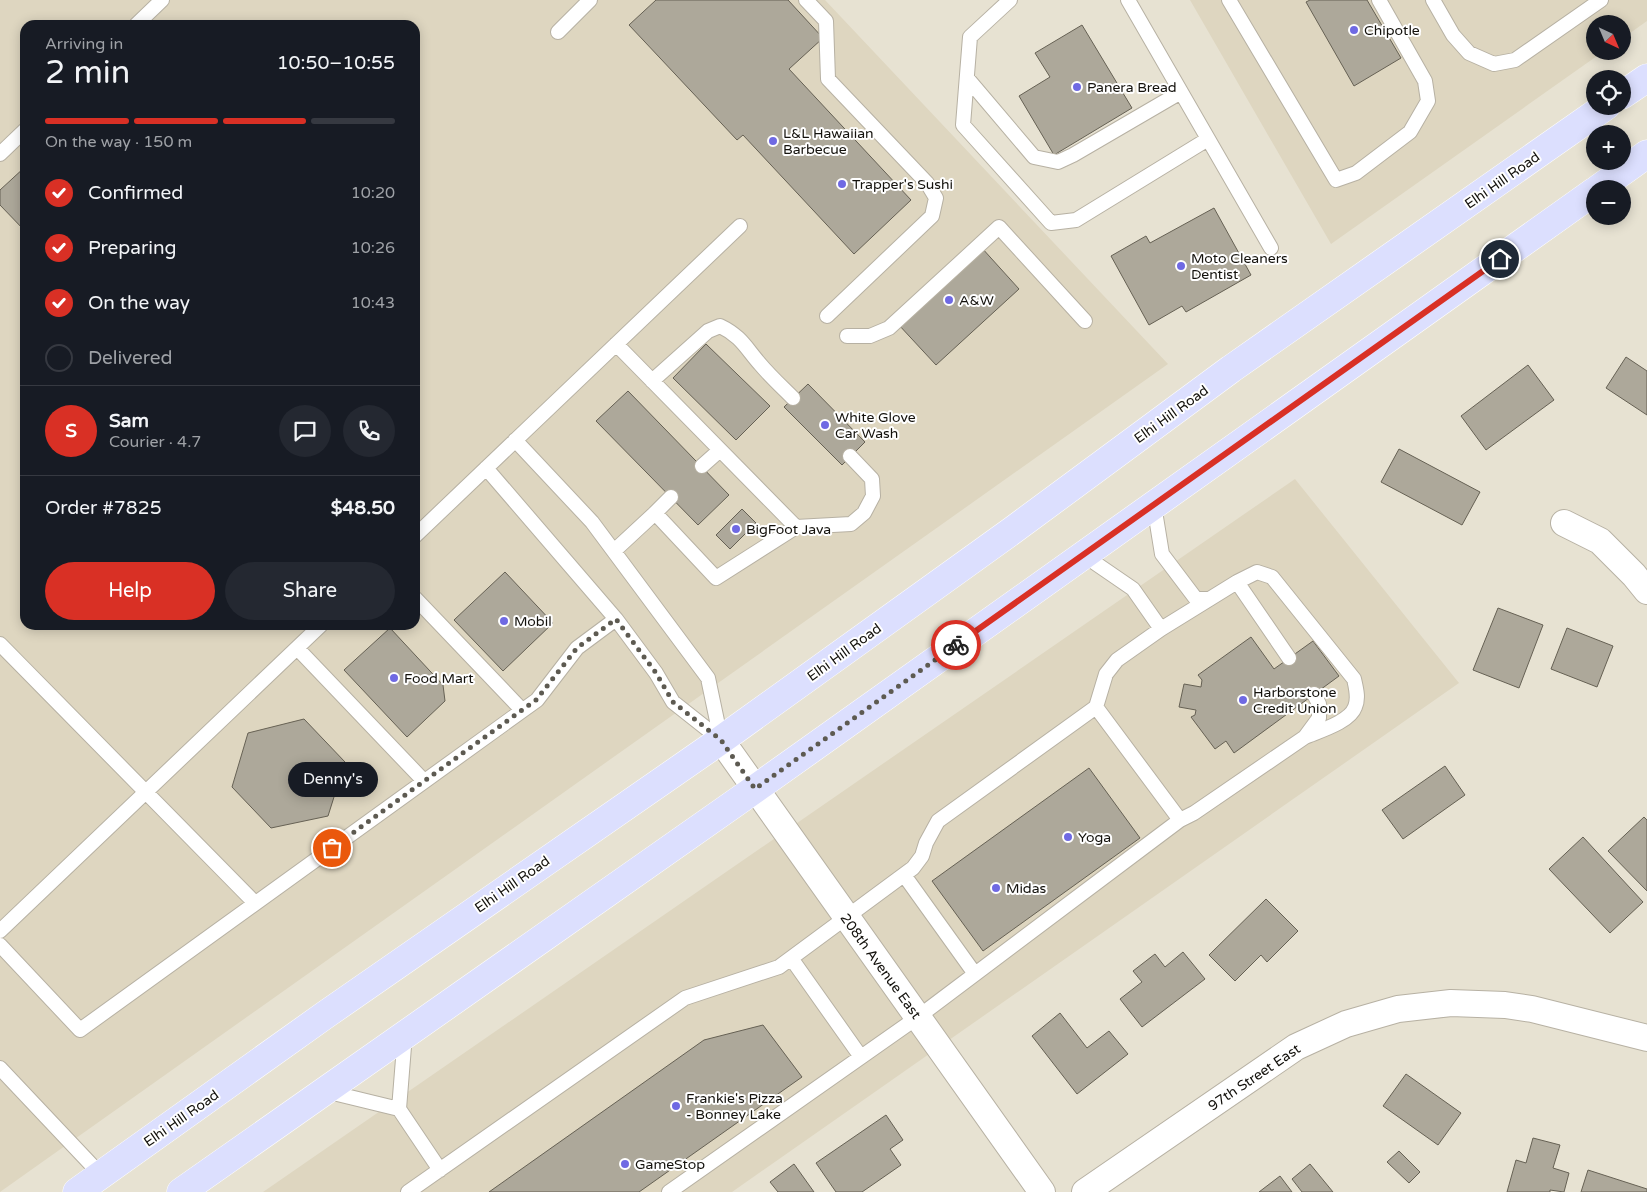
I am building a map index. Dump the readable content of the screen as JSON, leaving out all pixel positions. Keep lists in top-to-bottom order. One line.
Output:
{"streets":{"main road":["Elhi Hill Road"],"street":["208th Avenue East","97th Street East"]},"crossings":[["Elhi Hill Road","208th Avenue East"]],"places":["Chipotle","Panera Bread","L&L Hawaiian Barbecue","Trapper's Sushi","Moto Cleaners Dentist","A&W","White Glove Car Wash","BigFoot Java","Mobil","Food Mart","Harborstone Credit Union","Yoga","Denny's","Midas","Frankie's Pizza - Bonney Lake","GameStop"],"north":"bottom right","page":{"map_buttons":["+","−"],"heading":["2 min","Arriving in","10:50–10:55"],"panel":["Sam","Courier · 4.7","Order #7825","$48.50"],"bar":"On the way · 150 m","list":[["Confirmed","10:20"],["Preparing","10:26"],["On the way","10:43"],"Delivered"],"round":"S","buttons":["Help","Share"],"bubble":"Denny's"}}
